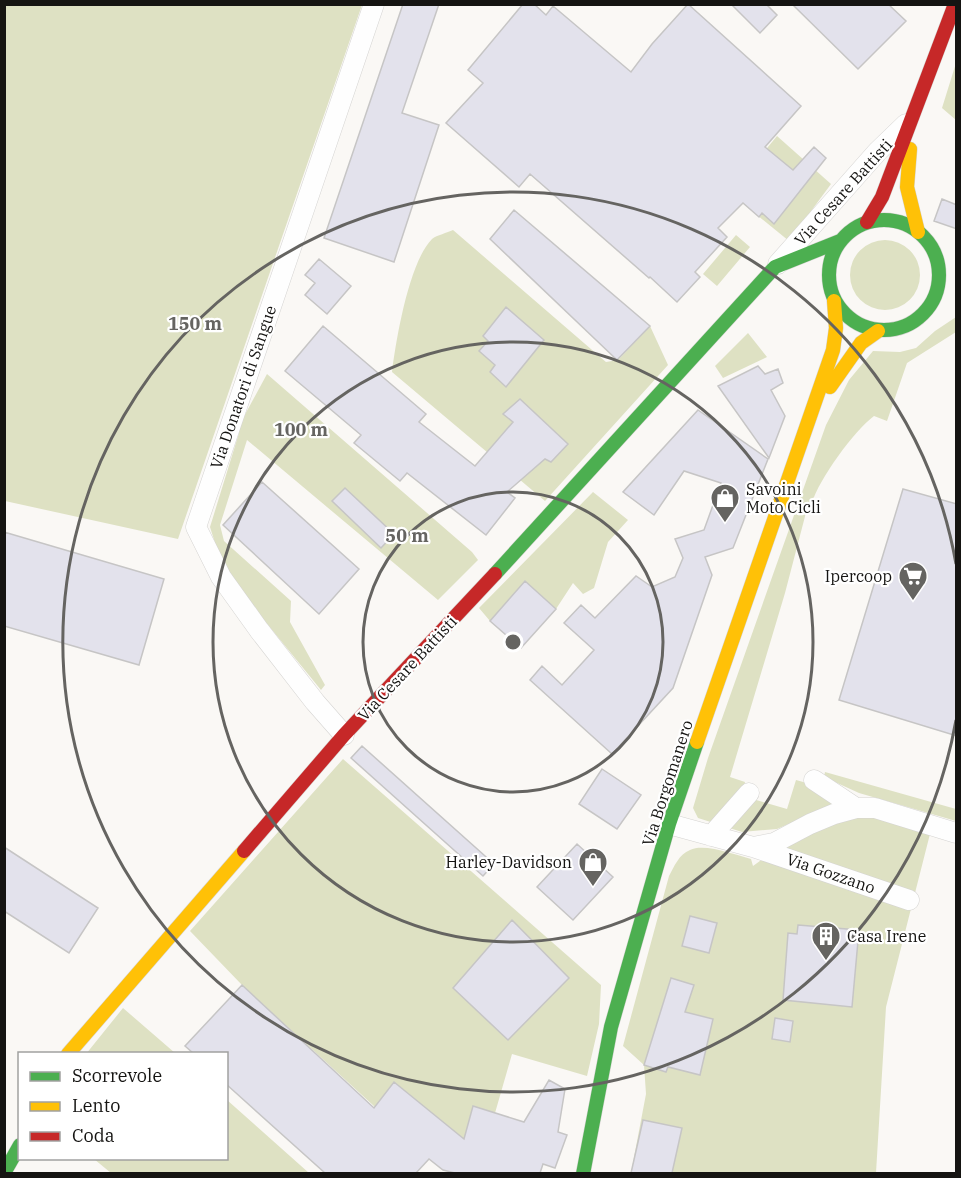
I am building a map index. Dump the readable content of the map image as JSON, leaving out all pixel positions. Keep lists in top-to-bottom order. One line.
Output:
{"streets":{"main road":["Via Cesare Battisti","Via Borgomanero"],"street":["Via Donatori di Sangue","Via Gozzano"]},"crossings":[["Via Cesare Battisti","Via Donatori di Sangue"],["Via Cesare Battisti","Via Borgomanero"],["Via Borgomanero","Via Gozzano"]],"places":{"shop":["Savoini Moto Cicli","Harley-Davidson"],"supermarket":["Ipercoop"],"building":["Casa Irene"]},"legend":["Scorrevole","Lento","Coda"],"rings":["150 m","100 m","50 m"]}
